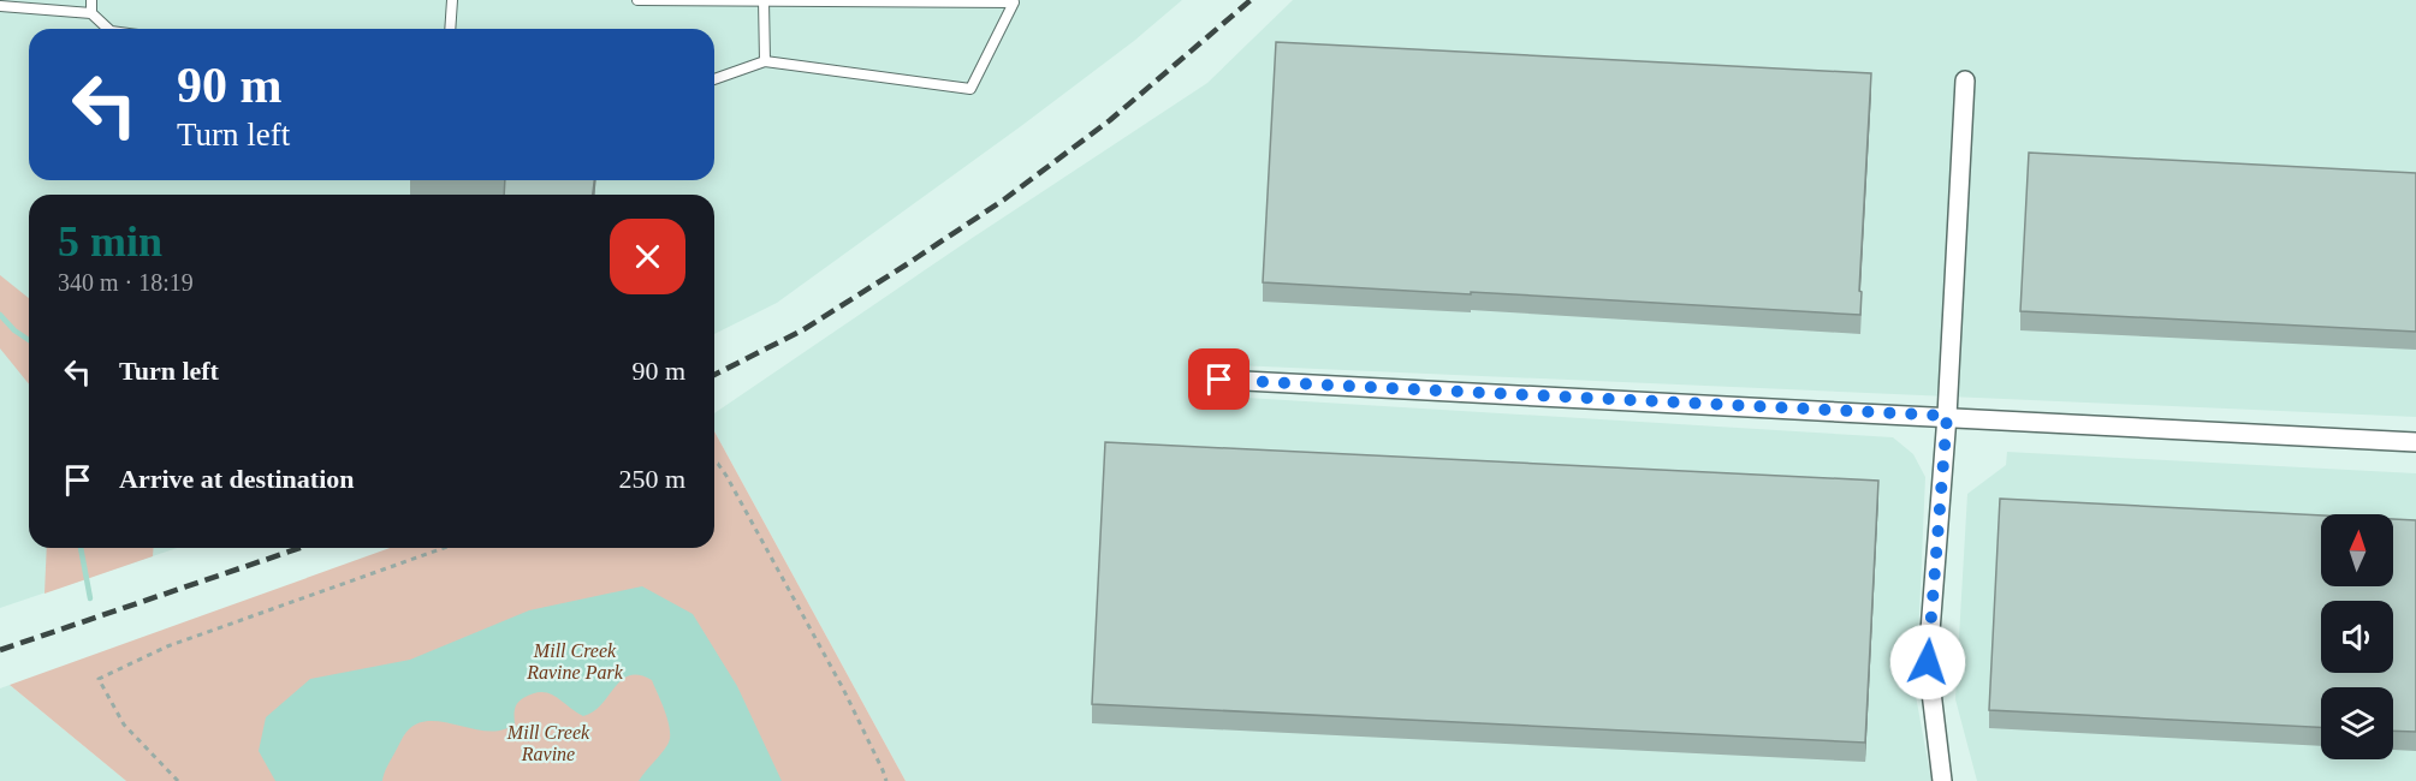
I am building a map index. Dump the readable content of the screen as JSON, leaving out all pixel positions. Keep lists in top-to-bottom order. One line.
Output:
{"parks":["Mill Creek Ravine Park","Mill Creek Ravine"],"north":"top","page":{"turn":["90 m","Turn left"],"heading":["5 min","340 m · 18:19"],"list":[{"name":"Turn left","value":"90 m"},{"name":"Arrive at destination","value":"250 m"}]}}
